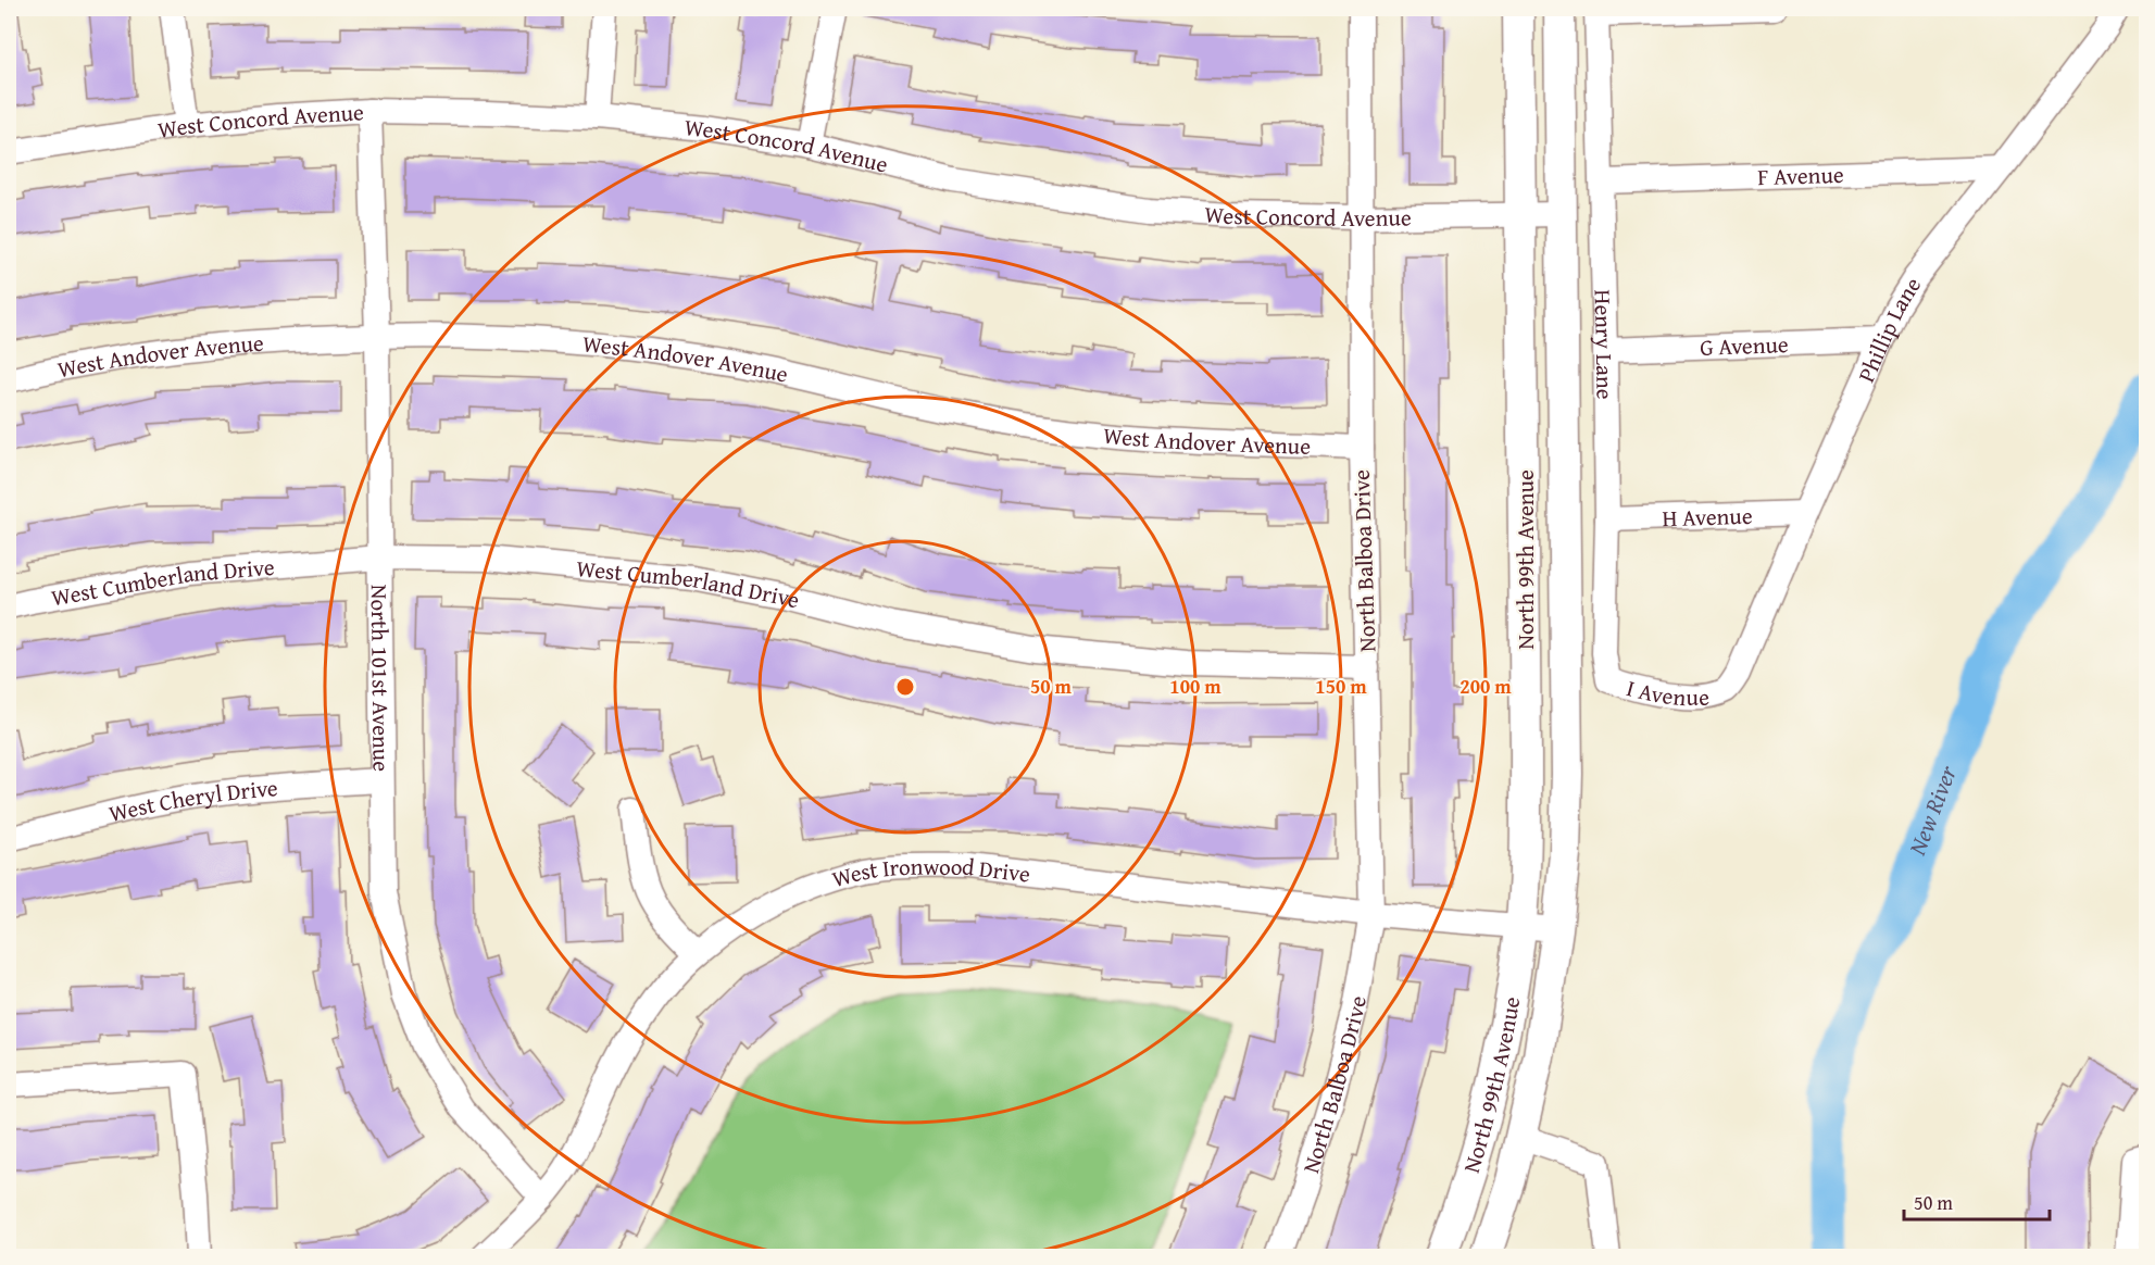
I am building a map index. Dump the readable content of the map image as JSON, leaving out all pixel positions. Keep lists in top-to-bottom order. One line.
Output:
{"streets":{"main road":["North 99th Avenue"],"street":["West Concord Avenue","F Avenue","Phillip Lane","Henry Lane","G Avenue","West Andover Avenue","H Avenue","North Balboa Drive","West Cumberland Drive","North 101st Avenue","I Avenue","West Cheryl Drive","West Ironwood Drive"]},"crossings":[["West Concord Avenue","North 99th Avenue"],["West Concord Avenue","North Balboa Drive"],["West Concord Avenue","North 101st Avenue"],["F Avenue","Phillip Lane"],["F Avenue","Henry Lane"],["Phillip Lane","G Avenue"],["Phillip Lane","H Avenue"],["Phillip Lane","I Avenue"],["Henry Lane","G Avenue"],["Henry Lane","H Avenue"],["Henry Lane","I Avenue"],["West Andover Avenue","North Balboa Drive"],["West Andover Avenue","North 101st Avenue"],["North 99th Avenue","West Ironwood Drive"],["North Balboa Drive","West Cumberland Drive"],["North Balboa Drive","West Ironwood Drive"],["West Cumberland Drive","North 101st Avenue"],["North 101st Avenue","West Cheryl Drive"],["North 101st Avenue","West Ironwood Drive"]],"water":["New River"],"scale_bar":"50 m","rings":["50 m","100 m","150 m","200 m"]}
